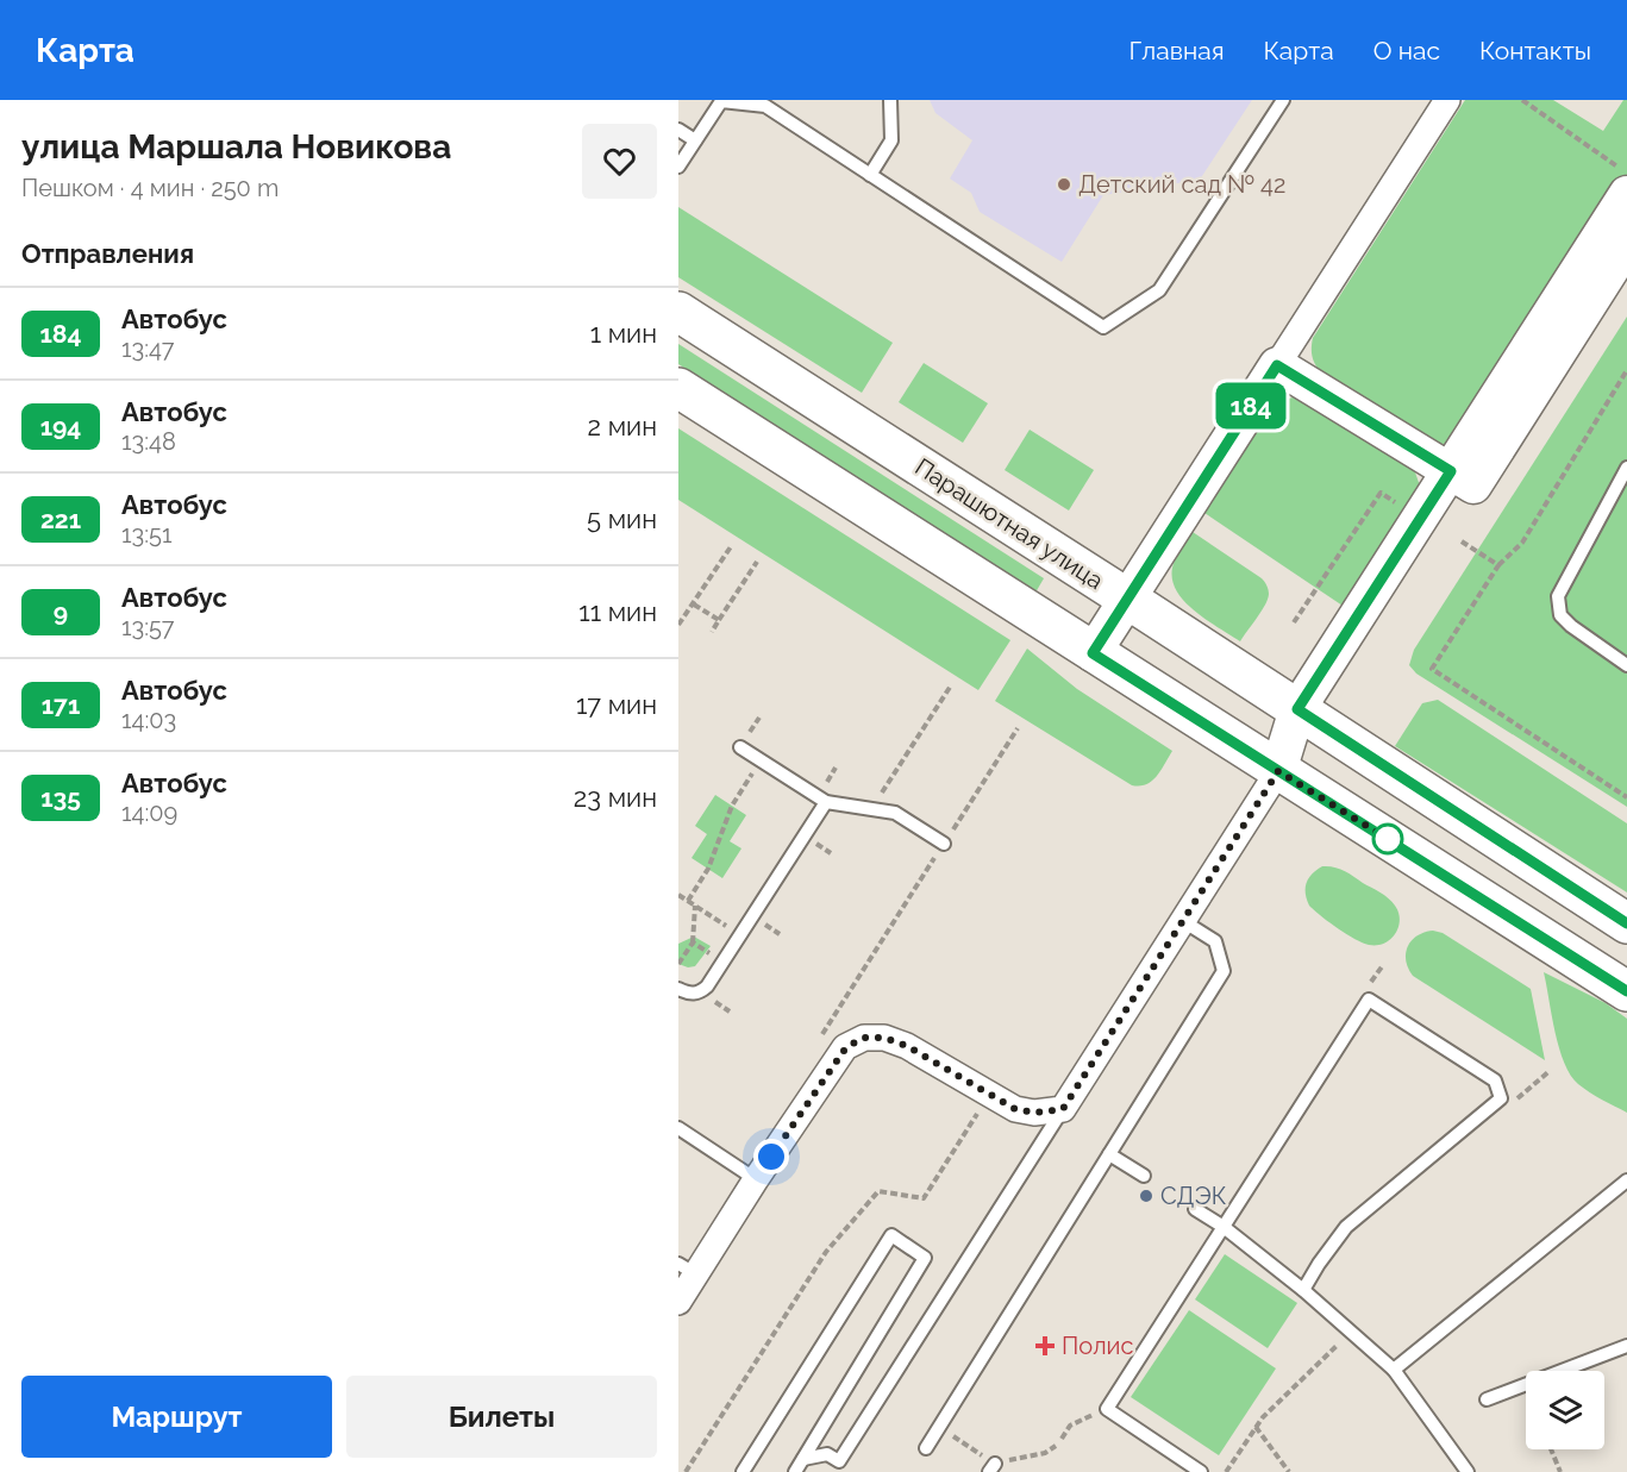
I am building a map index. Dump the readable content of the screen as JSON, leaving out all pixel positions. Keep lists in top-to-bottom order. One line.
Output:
{"streets":{"main road":["Парашютная улица"]},"places":{"other":["Детский сад № 42","СДЭК"],"health":["Полис"]},"lines":["bus line 184"],"page":{"header":"Карта","nav":["Главная","Карта","О нас","Контакты"],"heading":[["улица Маршала Новикова","Пешком · 4 мин · 250 m"],"Отправления"],"on_map":"184","list":[{"mark":"184","name":"Автобус","note":"13:47","value":"1 мин"},{"mark":"194","name":"Автобус","note":"13:48","value":"2 мин"},{"mark":"221","name":"Автобус","note":"13:51","value":"5 мин"},{"mark":"9","name":"Автобус","note":"13:57","value":"11 мин"},{"mark":"171","name":"Автобус","note":"14:03","value":"17 мин"},{"mark":"135","name":"Автобус","note":"14:09","value":"23 мин"}],"buttons":["Маршрут","Билеты"]}}
